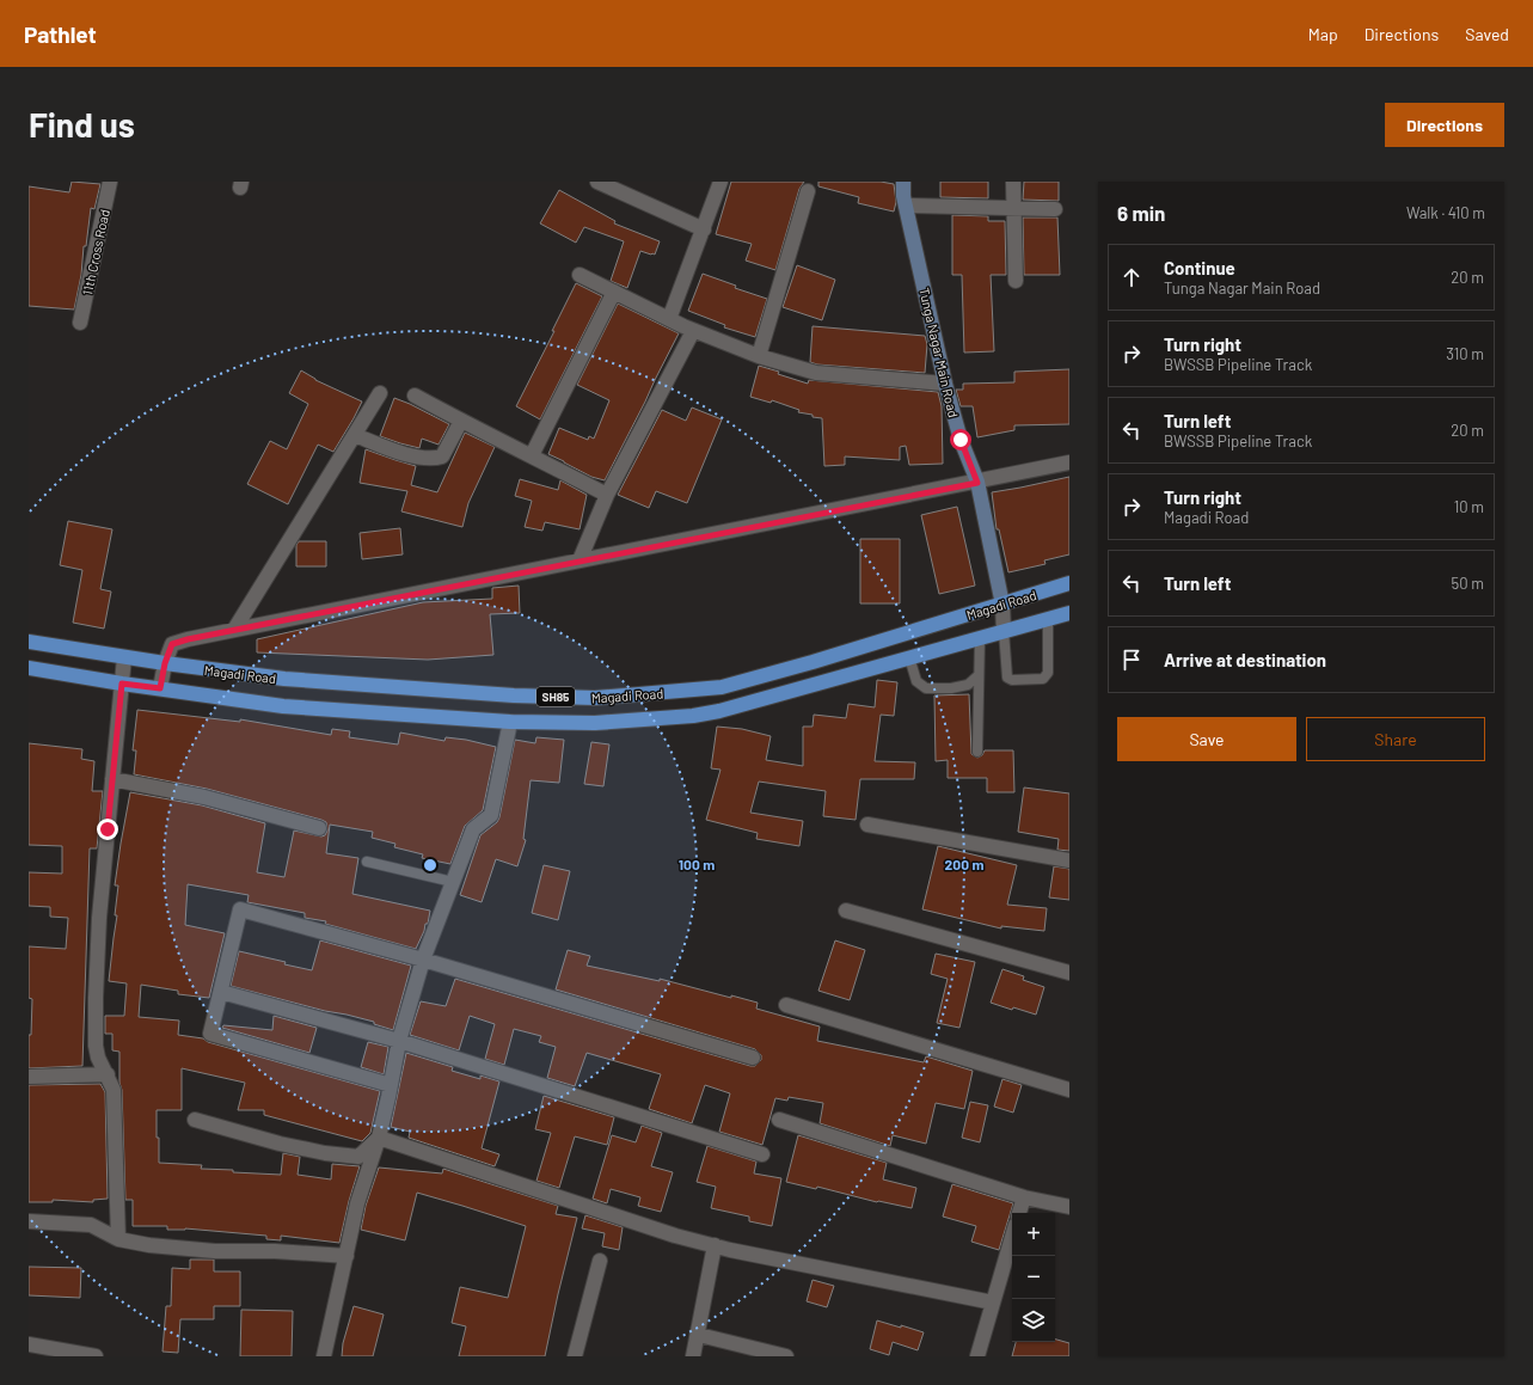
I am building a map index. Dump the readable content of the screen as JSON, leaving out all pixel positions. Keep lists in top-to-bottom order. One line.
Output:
{"streets":{"main road":["Magadi Road","SH85"],"street":["11th Cross Road","Tunga Nagar Main Road"]},"crossings":[["Tunga Nagar Main Road","Magadi Road"]],"page":{"header":"Pathlet","nav":["Map","Directions","Saved"],"buttons":["Directions",["Save","Share"]],"title":"Find us","heading":["6 min","Walk · 410 m"],"list":[["Continue","Tunga Nagar Main Road","20 m"],["Turn right","BWSSB Pipeline Track","310 m"],["Turn left","BWSSB Pipeline Track","20 m"],["Turn right","Magadi Road","10 m"],["Turn left","50 m"],"Arrive at destination"],"map_buttons":["+","−"]},"rings":["100 m","200 m"]}
